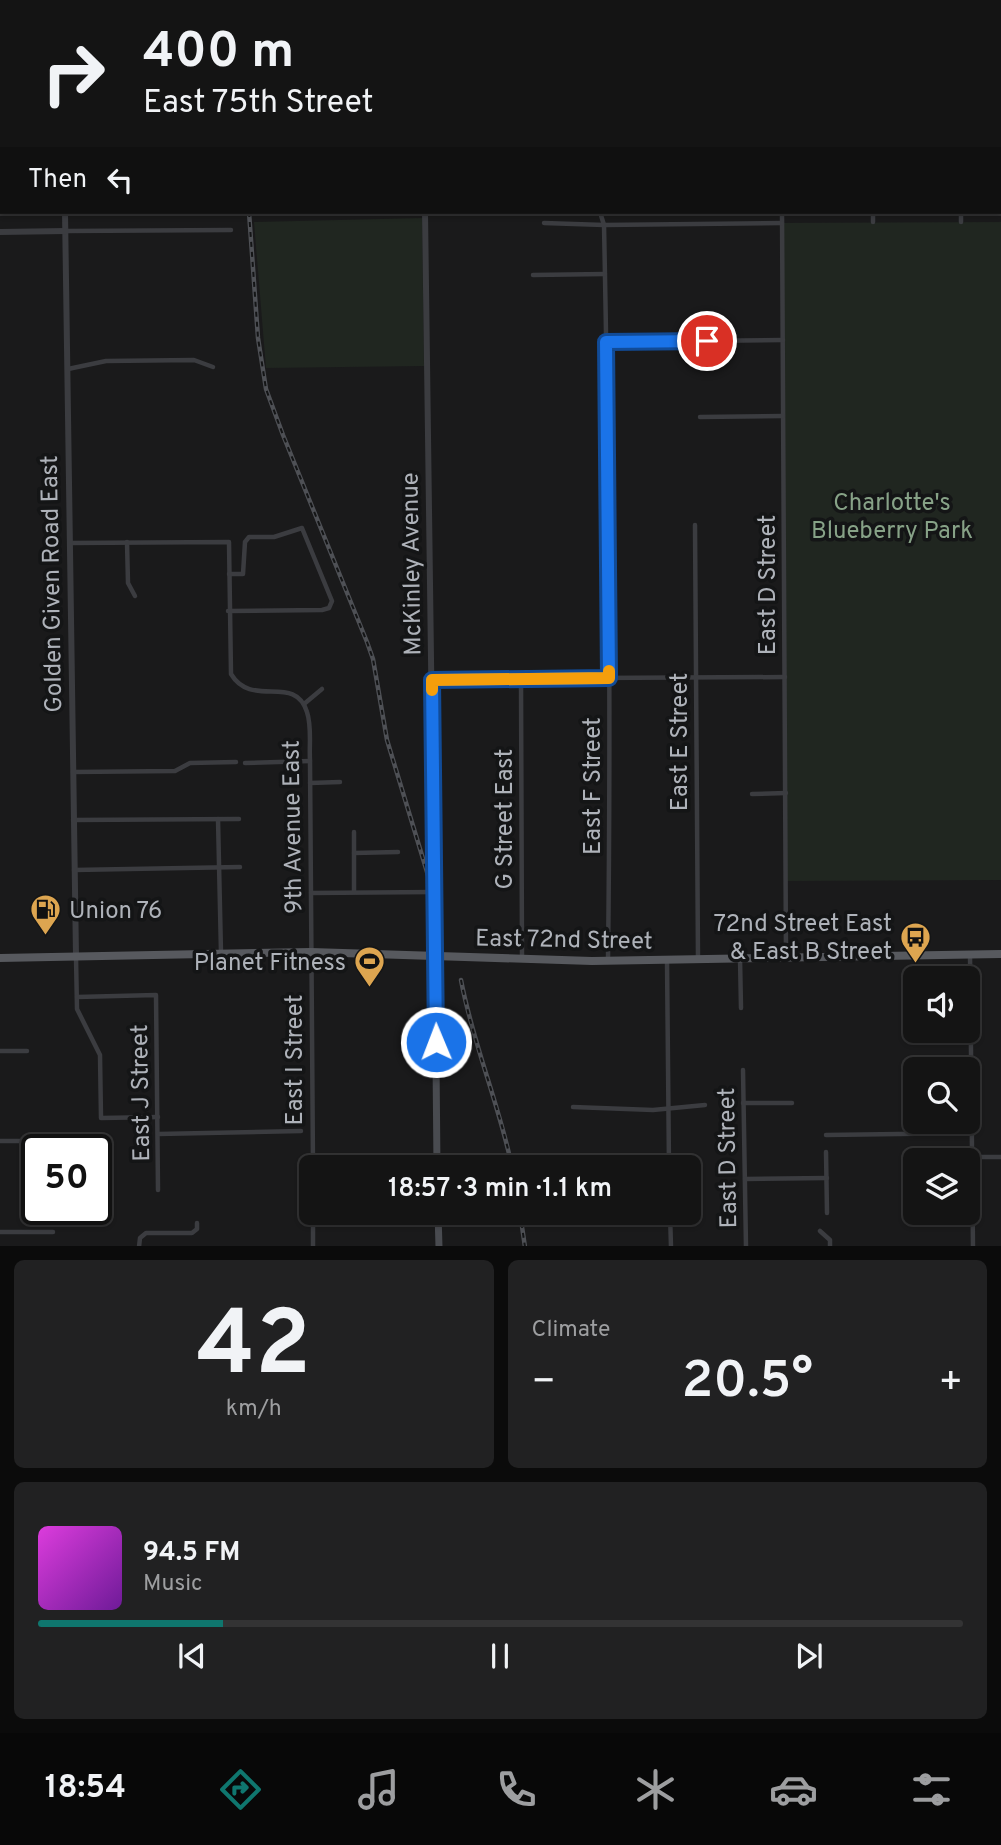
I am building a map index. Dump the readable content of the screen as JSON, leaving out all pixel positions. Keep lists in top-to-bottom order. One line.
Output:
{"streets":{"main road":["McKinley Avenue","East 72nd Street"],"street":["Golden Given Road East","East D Street","East E Street","East F Street","G Street East","9th Avenue East","East I Street","East J Street"]},"crossings":[["McKinley Avenue","East 72nd Street"],["Golden Given Road East","East 72nd Street"],["East D Street","East 72nd Street"],["East E Street","East 72nd Street"],["East F Street","East 72nd Street"],["G Street East","East 72nd Street"],["9th Avenue East","East 72nd Street"],["9th Avenue East","East I Street"],["East 72nd Street","East I Street"]],"parks":["Charlotte's Blueberry Park"],"places":{"fuel station":["Union 76"],"bus stop":["72nd Street East & East B Street"],"sports":["Planet Fitness"]},"page":{"turn":["400 m","East 75th Street"],"then":"Then","limit":"50","trip":"18:57 · 3 min · 1.1 km","tile":[["42","km/h"],"Climate"],"heat":["−","20.5°","+"],"song":["94.5 FM","Music"],"tabs":"18:54"}}
